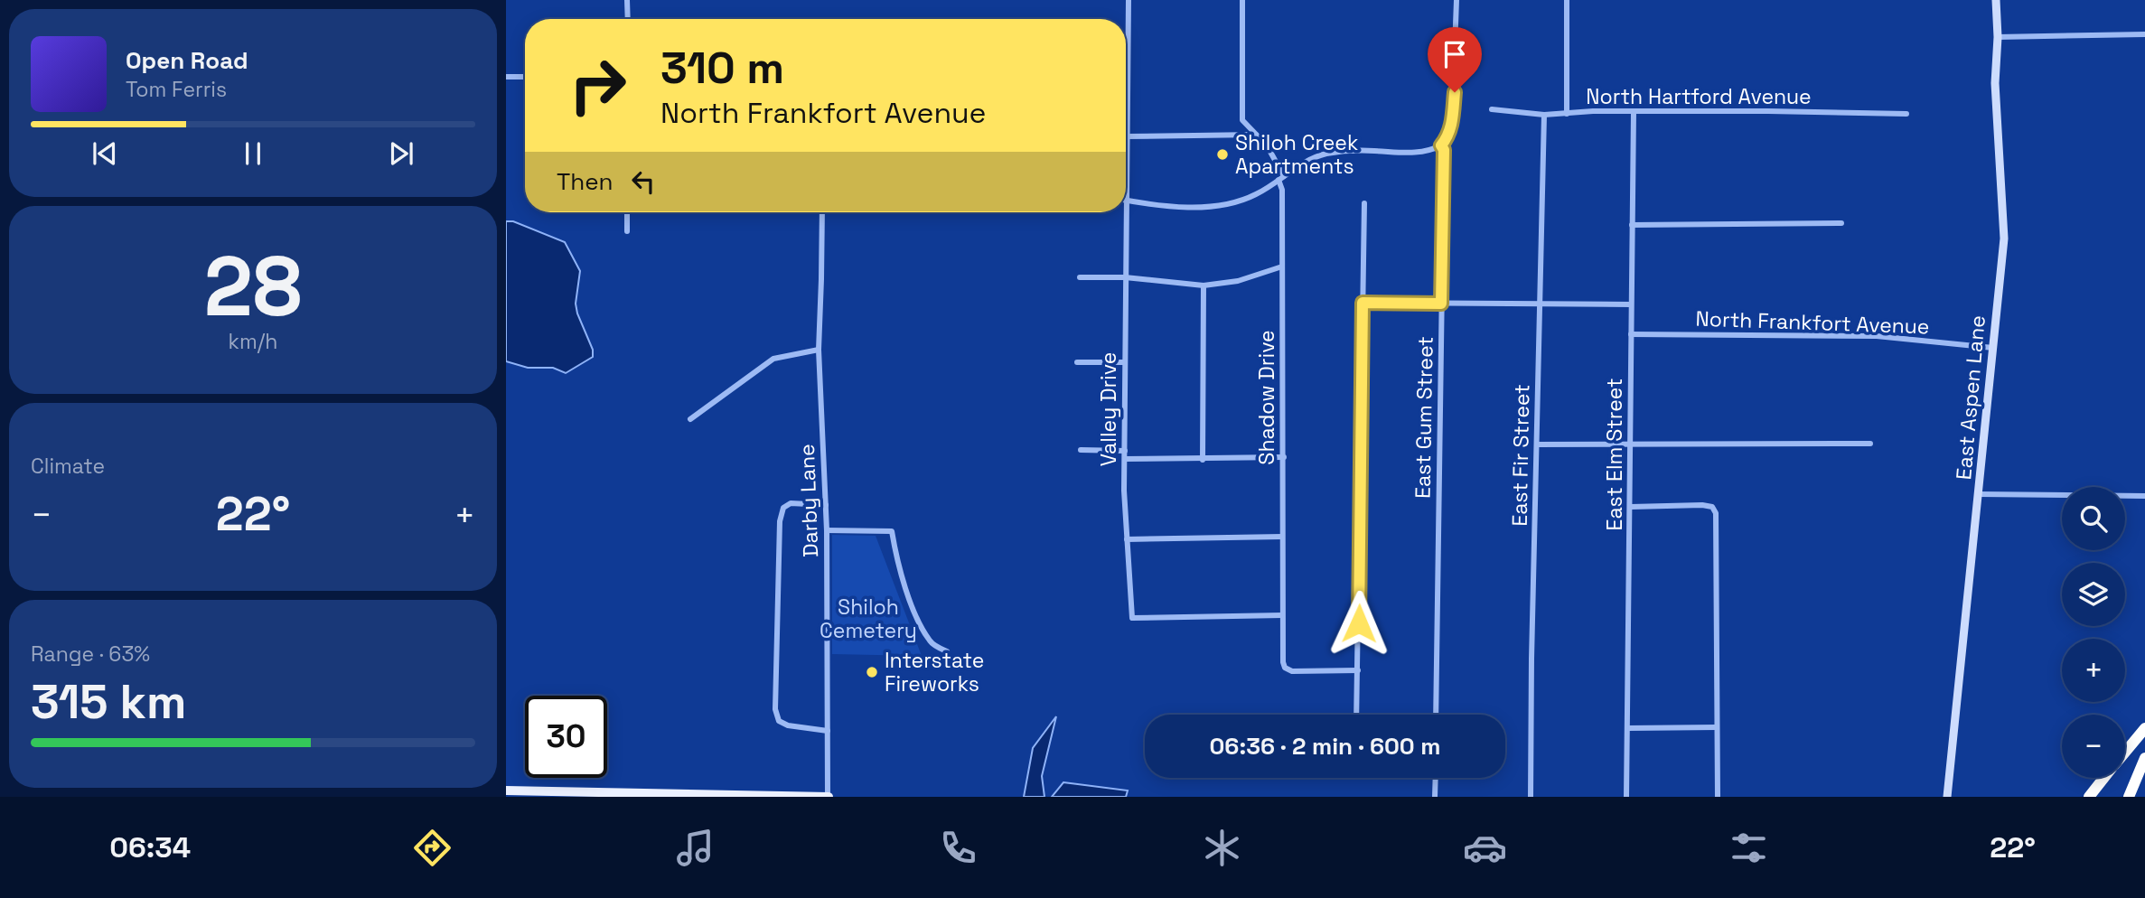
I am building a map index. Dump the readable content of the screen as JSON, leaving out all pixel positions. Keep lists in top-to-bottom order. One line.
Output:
{"streets":{"street":["North Hartford Avenue","North Frankfort Avenue","Shadow Drive","East Aspen Lane","Valley Drive","East Gum Street","East Elm Street","East Fir Street","Darby Lane"]},"crossings":[["North Hartford Avenue","East Elm Street"],["North Hartford Avenue","East Fir Street"],["North Frankfort Avenue","East Aspen Lane"],["North Frankfort Avenue","East Elm Street"],["Shadow Drive","Valley Drive"]],"parks":["Shiloh Cemetery"],"places":["Shiloh Creek Apartments","Interstate Fireworks"],"page":{"turn":["310 m","North Frankfort Avenue"],"song":["Open Road","Tom Ferris"],"then":"Then","tile":[["28","km/h"],"Climate",["Range · 63%","315 km"]],"map_buttons":["+","−"],"heat":["−","22°","+"],"limit":"30","trip":"06:36 · 2 min · 600 m","tabs":["06:34","22°"]}}
